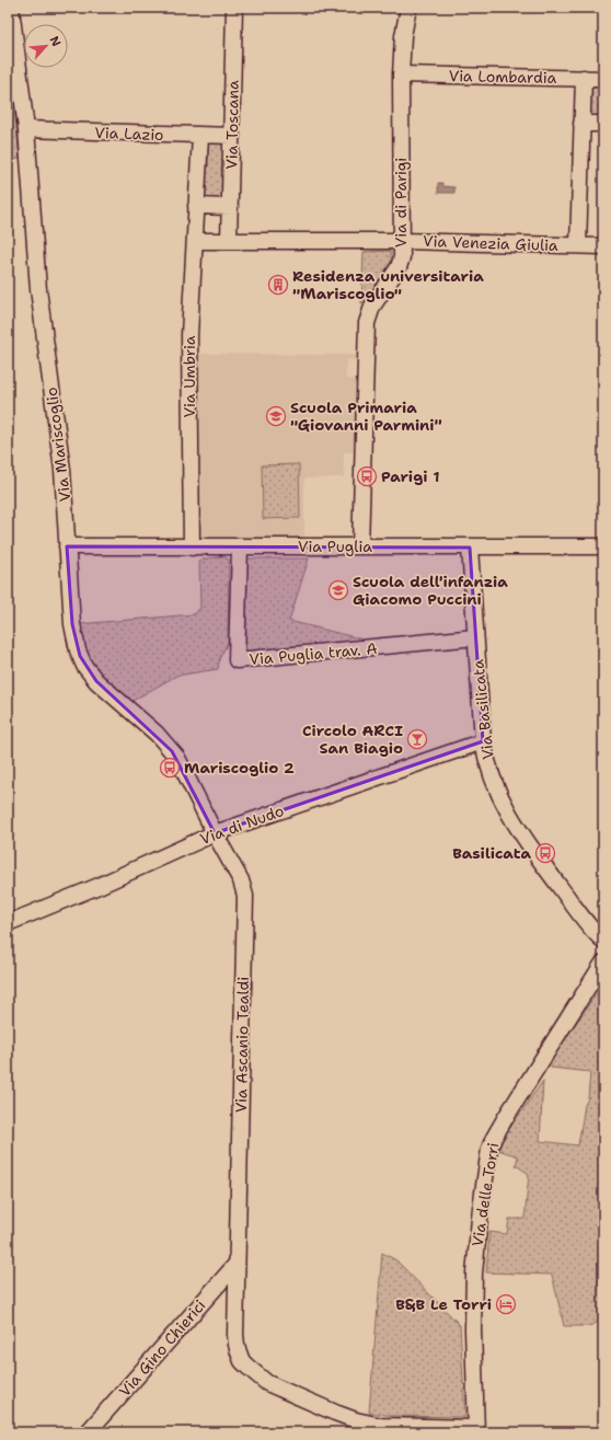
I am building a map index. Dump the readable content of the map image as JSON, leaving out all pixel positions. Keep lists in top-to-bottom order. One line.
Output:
{"streets":{"street":["Via Lombardia","Via Toscana","Via Lazio","Via di Parigi","Via Venezia Giulia","Via Umbria","Via Mariscoglio","Via Puglia","Via Puglia trav. A","Via Basilicata","Via di Nudo","Via Ascanio Tealdi","Via delle Torri","Via Gino Chierici"]},"crossings":[["Via Lombardia","Via di Parigi"],["Via Toscana","Via Lazio"],["Via Toscana","Via Venezia Giulia"],["Via Lazio","Via Umbria"],["Via Lazio","Via Mariscoglio"],["Via di Parigi","Via Venezia Giulia"],["Via di Parigi","Via Puglia"],["Via Venezia Giulia","Via Umbria"],["Via Umbria","Via Puglia"],["Via Mariscoglio","Via Puglia"],["Via Mariscoglio","Via di Nudo"],["Via Mariscoglio","Via Ascanio Tealdi"],["Via Puglia","Via Puglia trav. A"],["Via Puglia","Via Basilicata"],["Via Puglia trav. A","Via Basilicata"],["Via Basilicata","Via di Nudo"],["Via di Nudo","Via Ascanio Tealdi"],["Via Ascanio Tealdi","Via delle Torri"],["Via Ascanio Tealdi","Via Gino Chierici"]],"places":{"building":["Residenza universitaria \"Mariscoglio\""],"school or university":["Scuola Primaria \"Giovanni Parmini\"","Scuola dell'infanzia Giacomo Puccini"],"bus stop":["Parigi 1","Mariscoglio 2","Basilicata"],"bar":["Circolo ARCI San Biagio"],"hotel":["B&B Le Torri"]},"north":"top right"}
